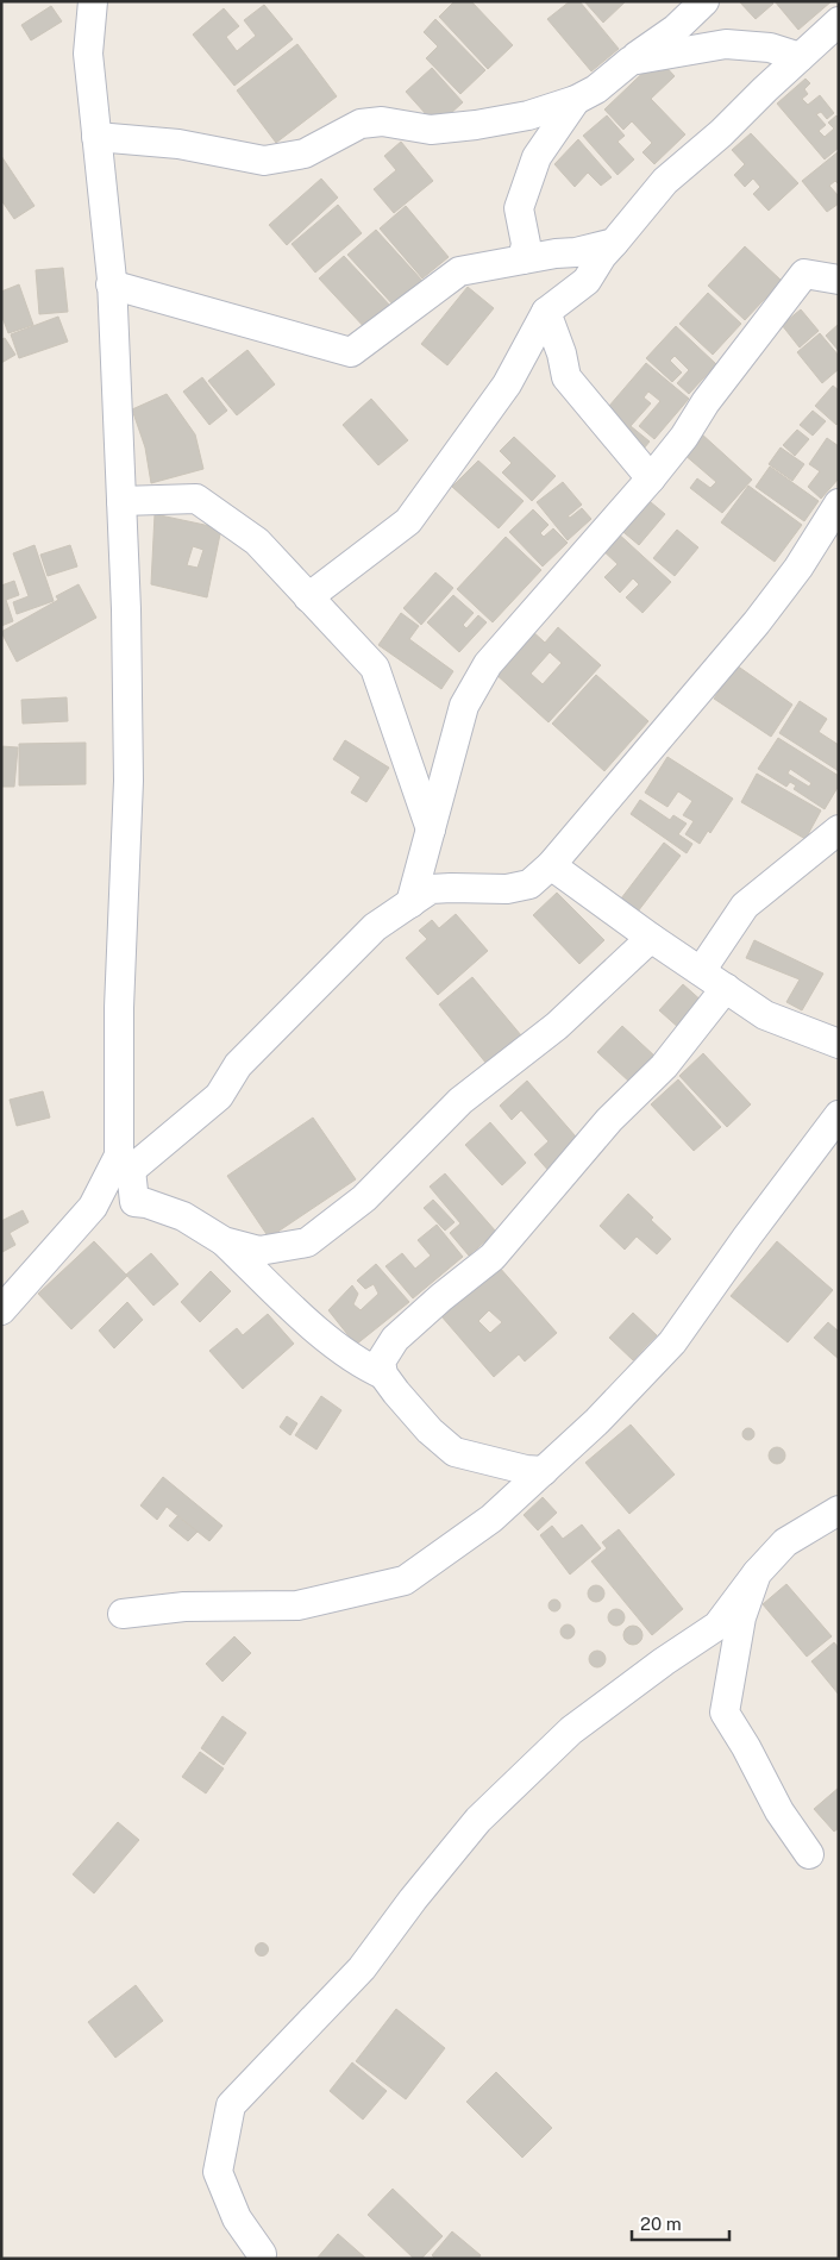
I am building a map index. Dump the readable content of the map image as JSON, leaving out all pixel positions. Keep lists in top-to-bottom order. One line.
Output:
{"scale_bar":"20 m"}
